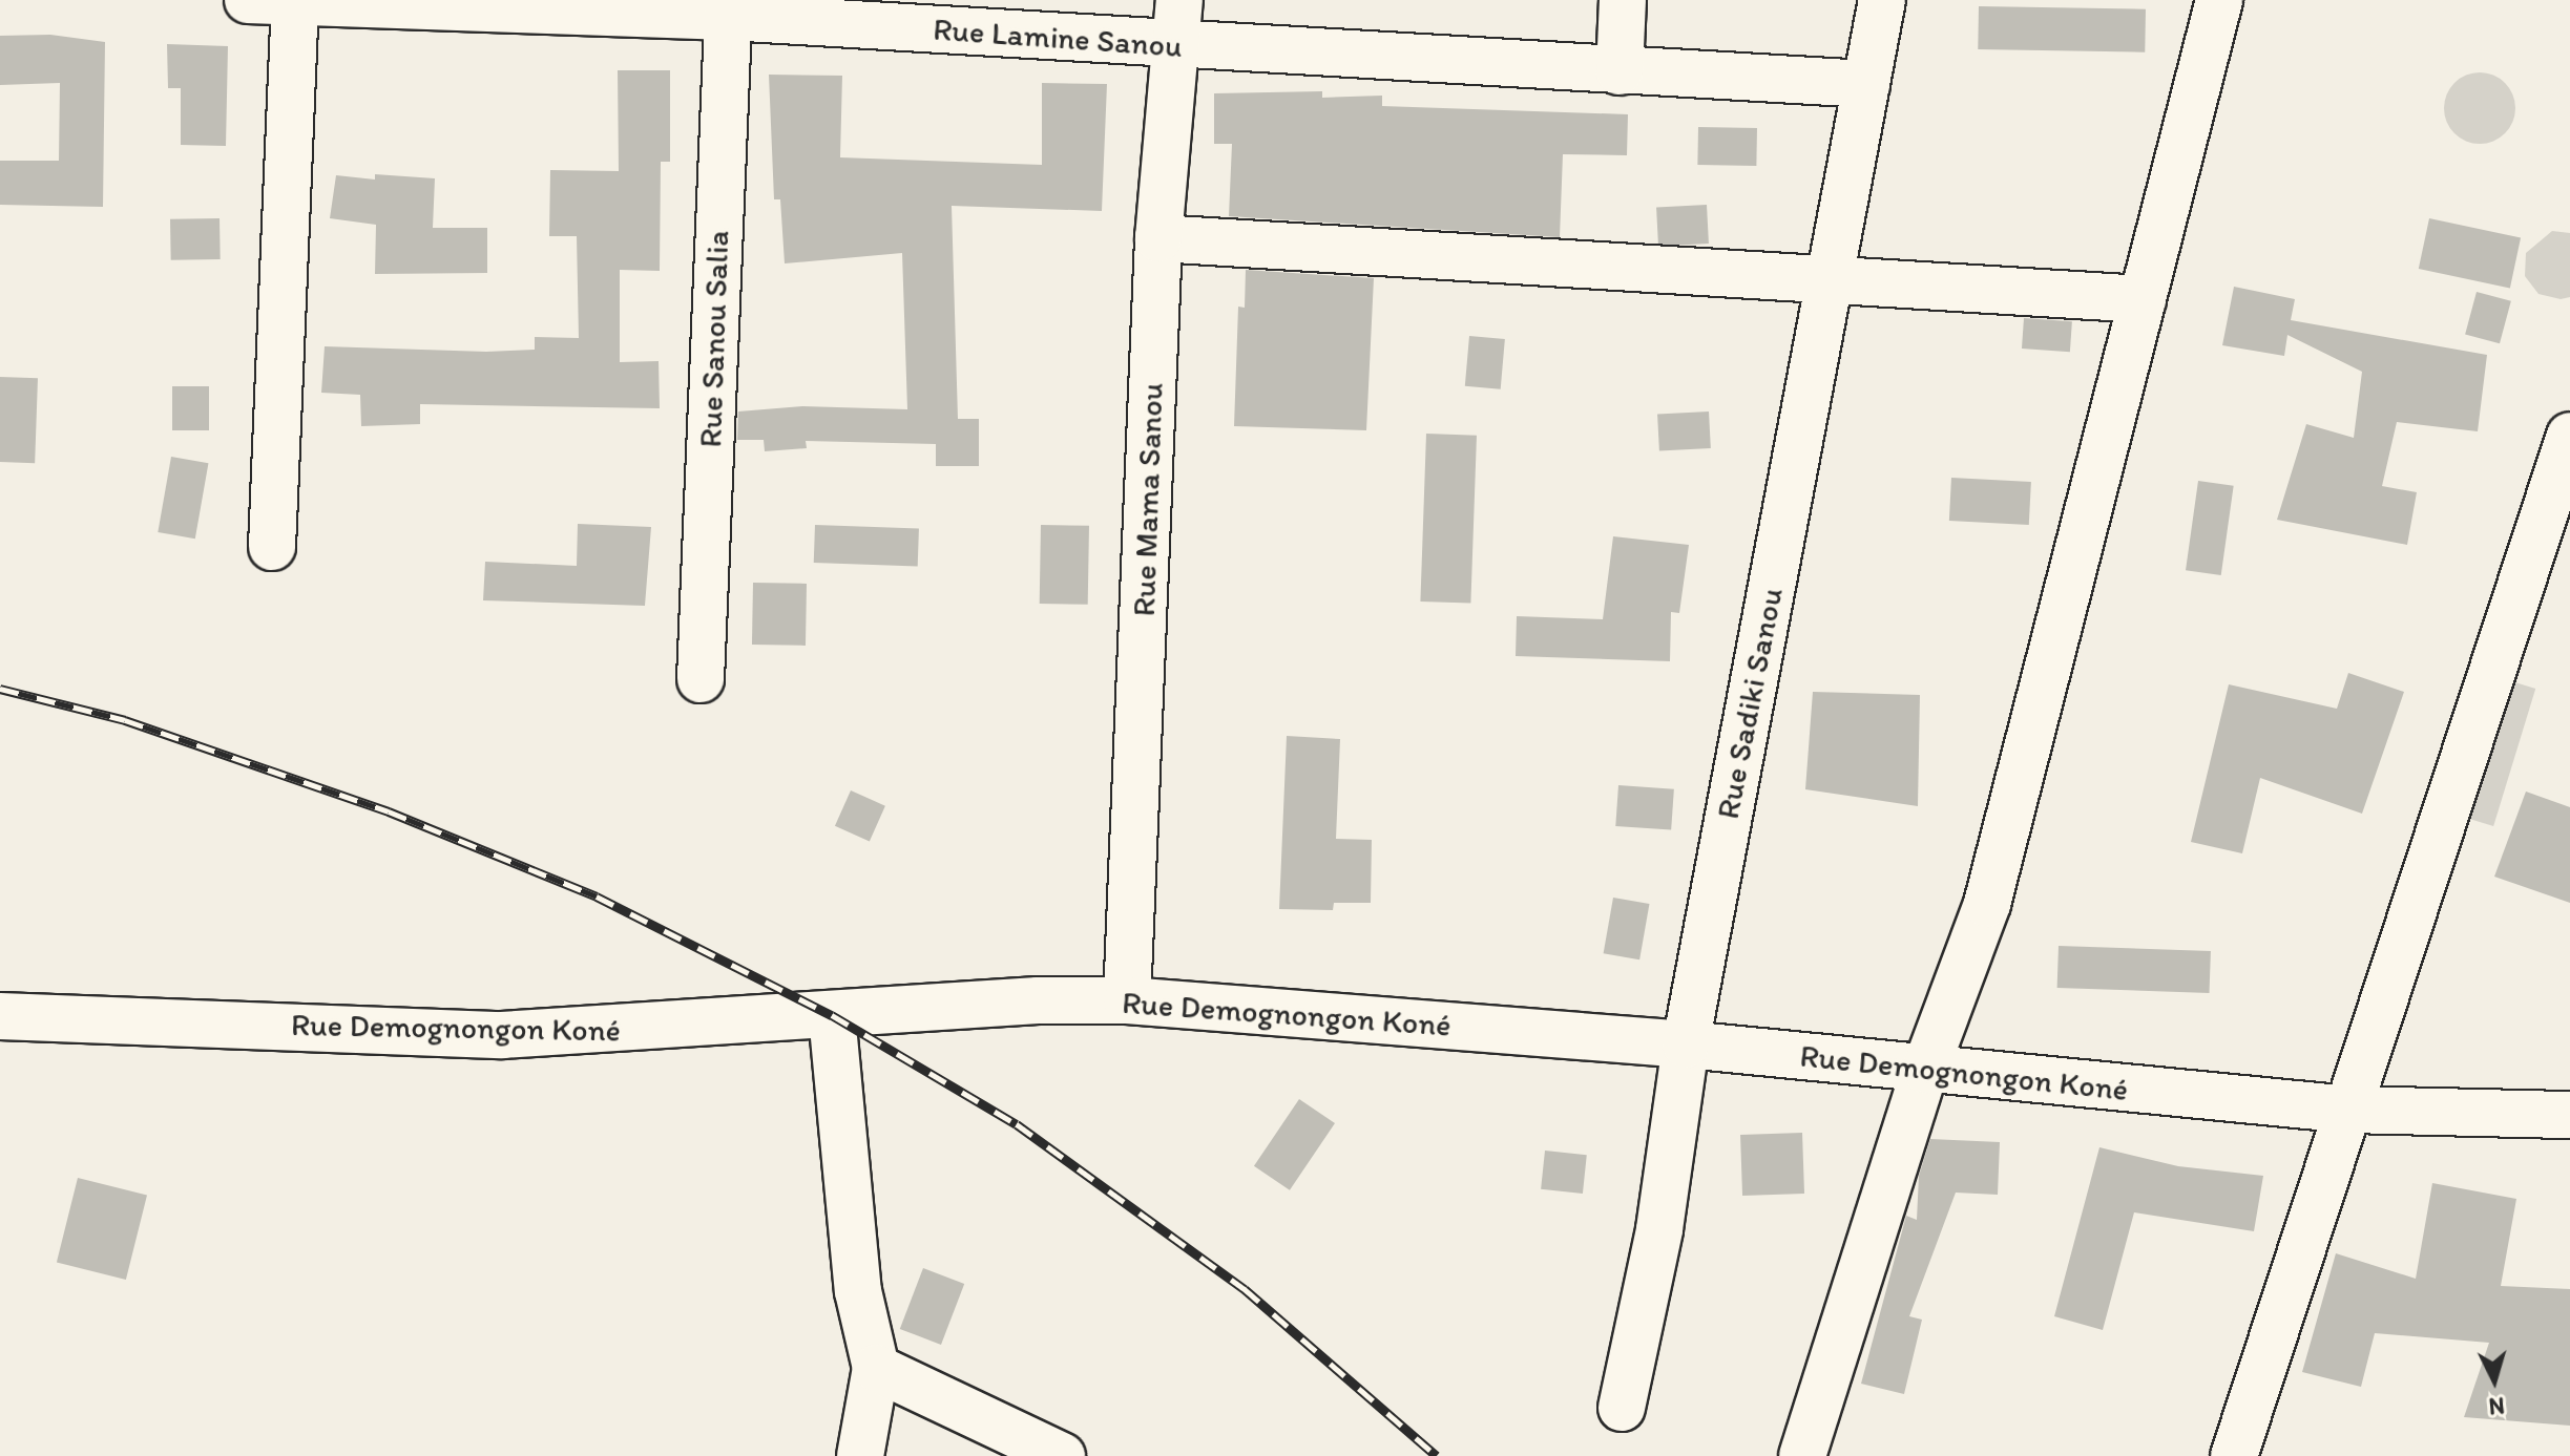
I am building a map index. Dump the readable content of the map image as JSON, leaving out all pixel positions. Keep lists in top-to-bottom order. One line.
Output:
{"streets":{"street":["Rue Lamine Sanou","Rue Sanou Salia","Rue Mama Sanou","Rue Sadiki Sanou","Rue Demognongon Koné"]},"crossings":[["Rue Lamine Sanou","Rue Sanou Salia"],["Rue Lamine Sanou","Rue Mama Sanou"],["Rue Lamine Sanou","Rue Sadiki Sanou"],["Rue Mama Sanou","Rue Demognongon Koné"],["Rue Sadiki Sanou","Rue Demognongon Koné"]],"north":"bottom"}
